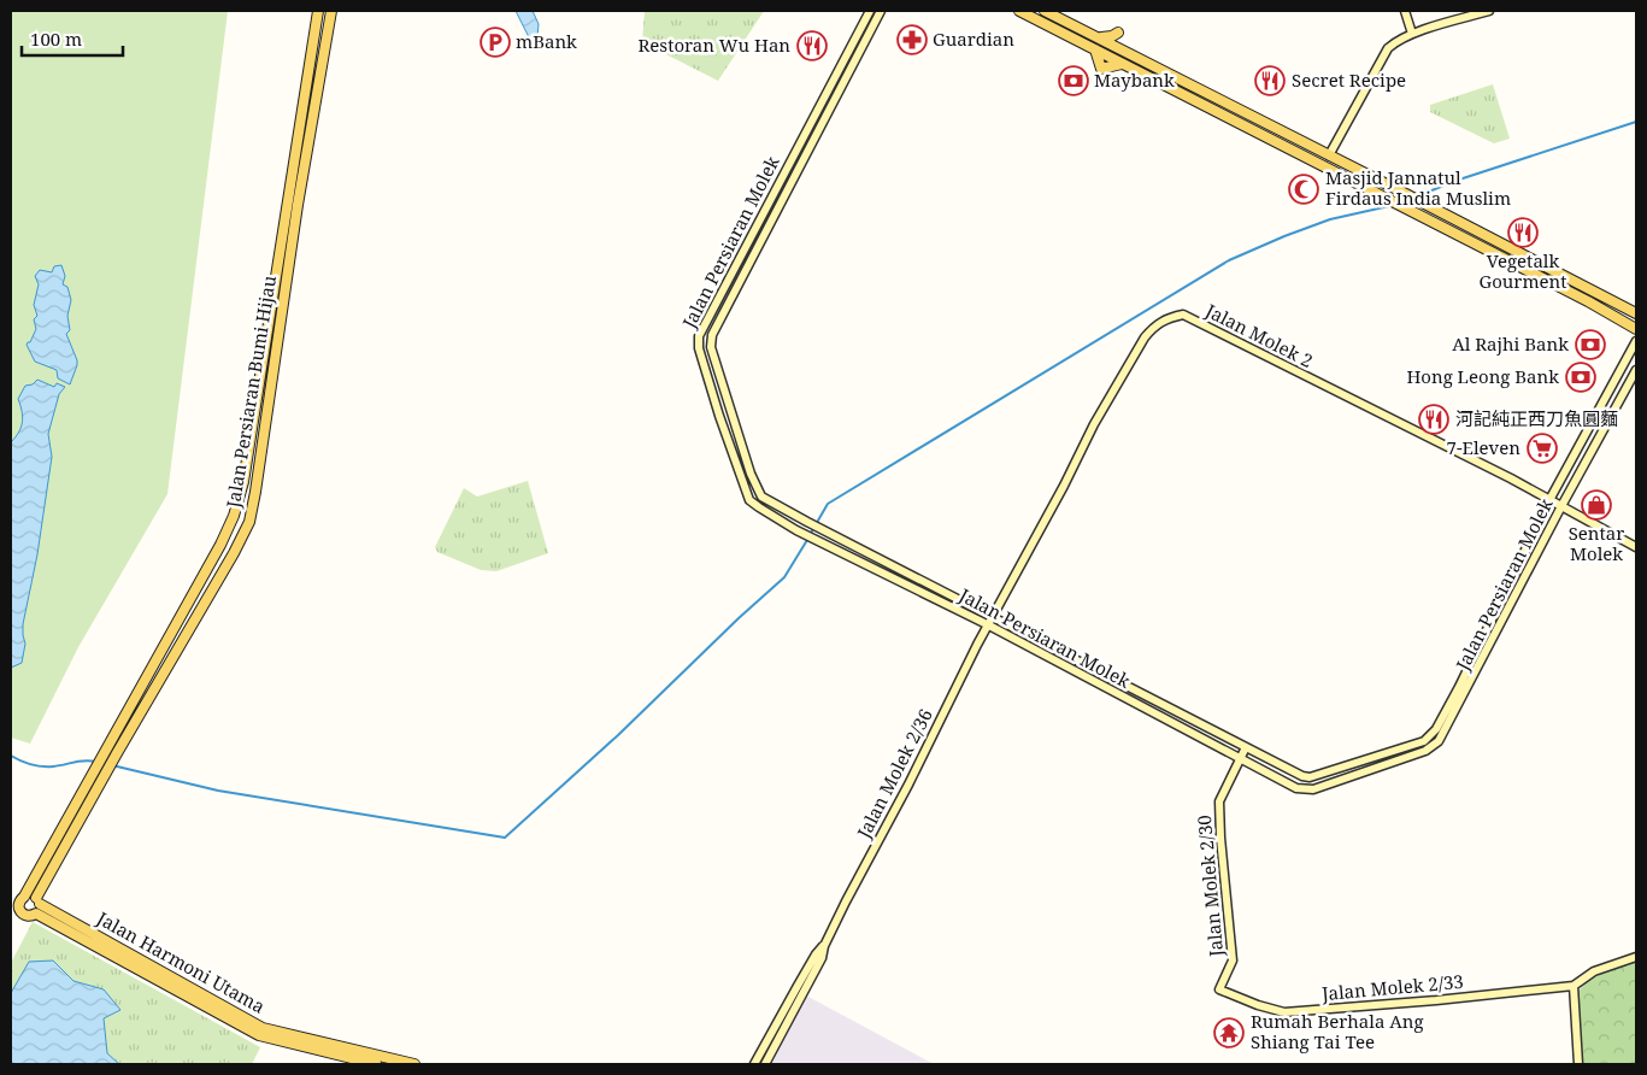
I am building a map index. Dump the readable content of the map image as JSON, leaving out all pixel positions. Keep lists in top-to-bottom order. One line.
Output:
{"streets":{"main road":["Jalan Persiaran Molek","Jalan Molek 2","Jalan Persiaran Bumi Hijau","Jalan Molek 2/36","Jalan Molek 2/30","Jalan Harmoni Utama","Jalan Molek 2/33"]},"crossings":[["Jalan Persiaran Molek","Jalan Molek 2"],["Jalan Persiaran Molek","Jalan Molek 2/36"],["Jalan Persiaran Molek","Jalan Molek 2/30"],["Jalan Molek 2","Jalan Molek 2/36"],["Jalan Persiaran Bumi Hijau","Jalan Harmoni Utama"],["Jalan Molek 2/30","Jalan Molek 2/33"]],"places":{"pharmacy":["Guardian"],"parking":["mBank"],"restaurant":["Restoran Wu Han","Secret Recipe","Vegetalk Gourment","河記純正西刀魚圓麵"],"bank":["Maybank","Al Rajhi Bank","Hong Leong Bank"],"mosque":["Masjid Jannatul Firdaus India Muslim"],"supermarket":["7-Eleven"],"shop":["Sentar Molek"],"temple":["Rumah Berhala Ang Shiang Tai Tee"]},"scale_bar":"100 m"}
